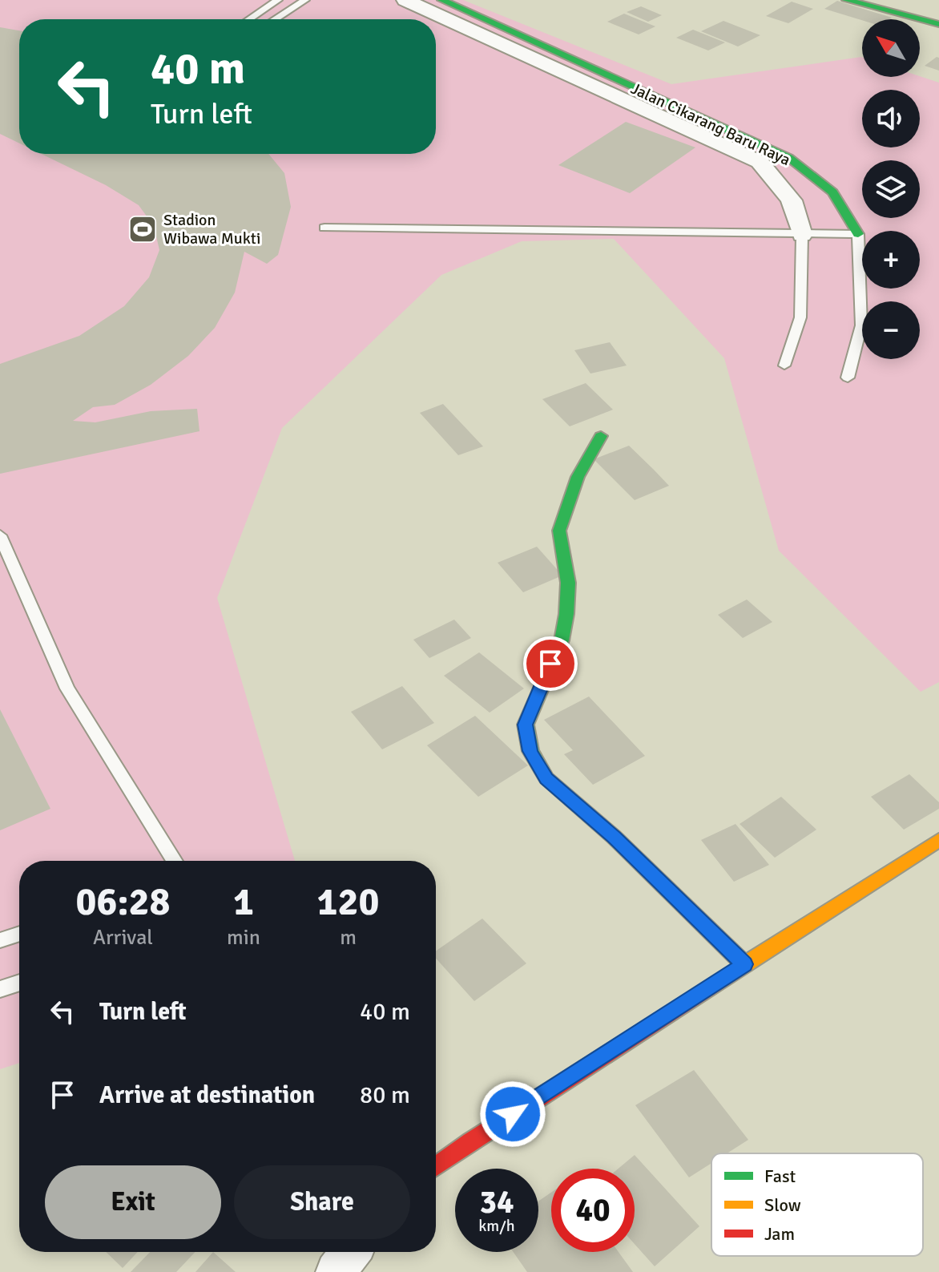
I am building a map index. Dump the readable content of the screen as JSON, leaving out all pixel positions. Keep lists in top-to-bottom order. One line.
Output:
{"streets":{"street":["Jalan Cikarang Baru Raya"]},"places":{"sports":["Stadion Wibawa Mukti"]},"legend":["Fast","Slow","Jam"],"north":"top left","page":{"map_buttons":["+","−"],"turn":["40 m","Turn left"],"eta":["06:28","Arrival","1","min","120","m"],"list":[{"name":"Turn left","value":"40 m"},{"name":"Arrive at destination","value":"80 m"}],"buttons":["Exit","Share"],"speed":"34 km/h","limit":"40"}}
